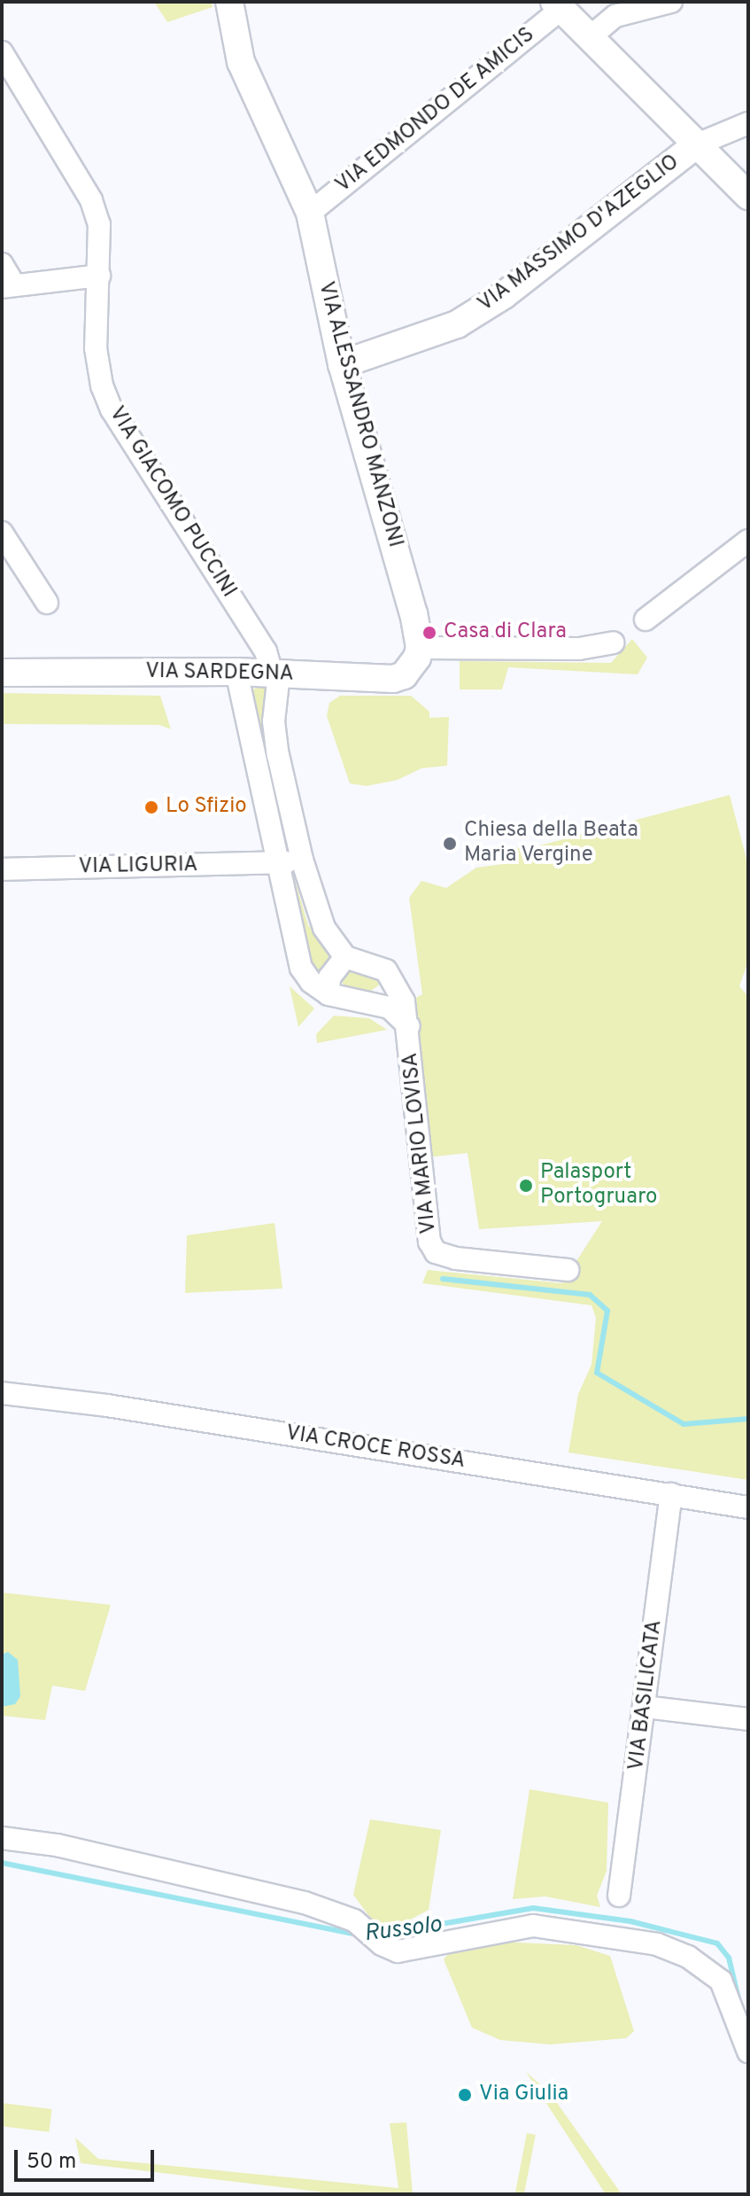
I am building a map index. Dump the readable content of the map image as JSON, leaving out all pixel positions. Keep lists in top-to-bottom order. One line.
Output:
{"streets":{"street":["VIA EDMONDO DE AMICIS","VIA MASSIMO D'AZEGLIO","VIA ALESSANDRO MANZONI","VIA GIACOMO PUCCINI","VIA SARDEGNA","VIA LIGURIA","VIA MARIO LOVISA","VIA CROCE ROSSA","VIA BASILICATA"]},"crossings":[["VIA EDMONDO DE AMICIS","VIA ALESSANDRO MANZONI"],["VIA MASSIMO D'AZEGLIO","VIA ALESSANDRO MANZONI"],["VIA ALESSANDRO MANZONI","VIA SARDEGNA"],["VIA GIACOMO PUCCINI","VIA SARDEGNA"],["VIA CROCE ROSSA","VIA BASILICATA"]],"water":["Russolo"],"places":["Casa di Clara","Lo Sfizio","Chiesa della Beata Maria Vergine","Palasport Portogruaro","Via Giulia"],"scale_bar":"50 m"}
